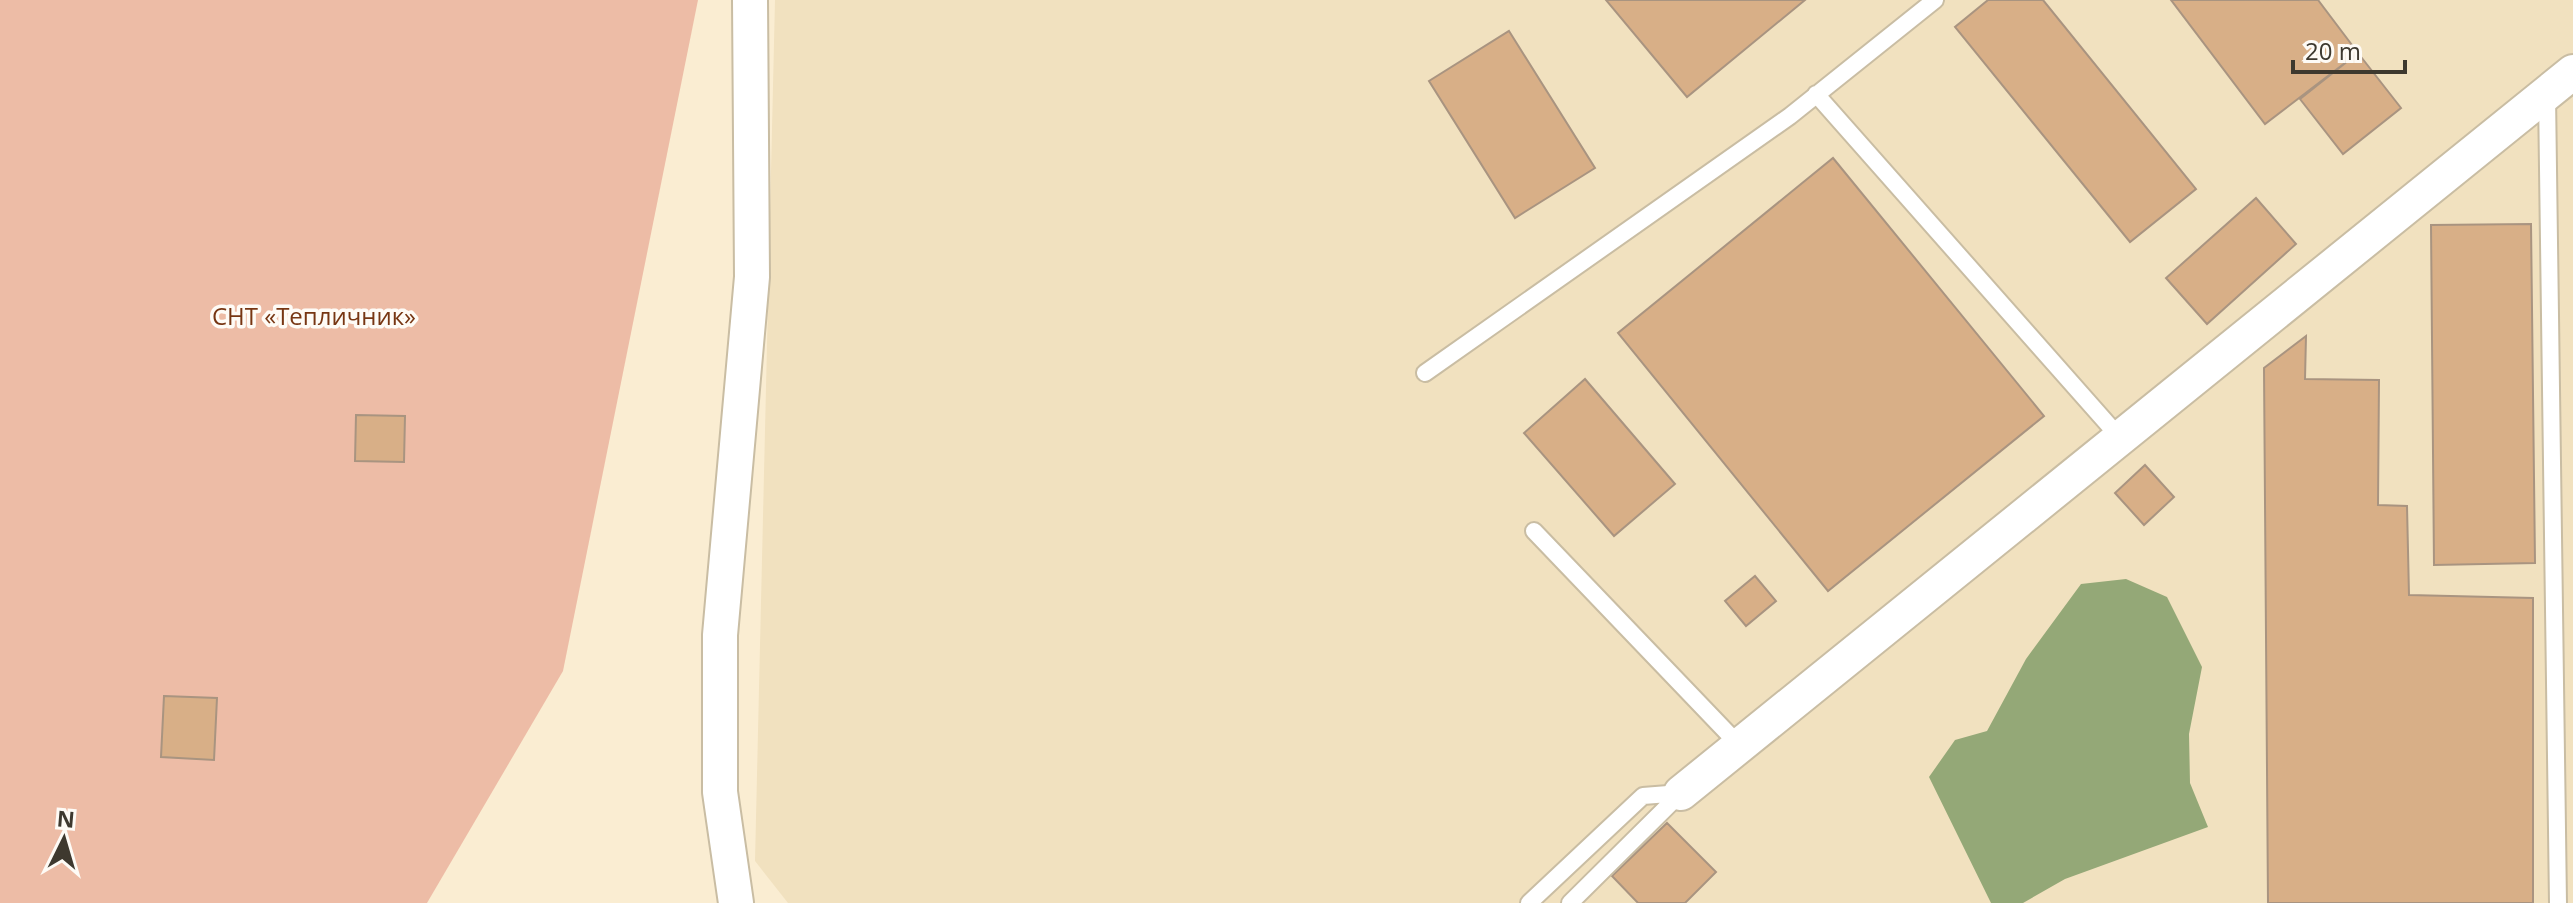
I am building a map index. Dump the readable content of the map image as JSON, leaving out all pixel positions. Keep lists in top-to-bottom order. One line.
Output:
{"parks":["СНТ «Тепличник»"],"scale_bar":"20 m","north":"top"}
